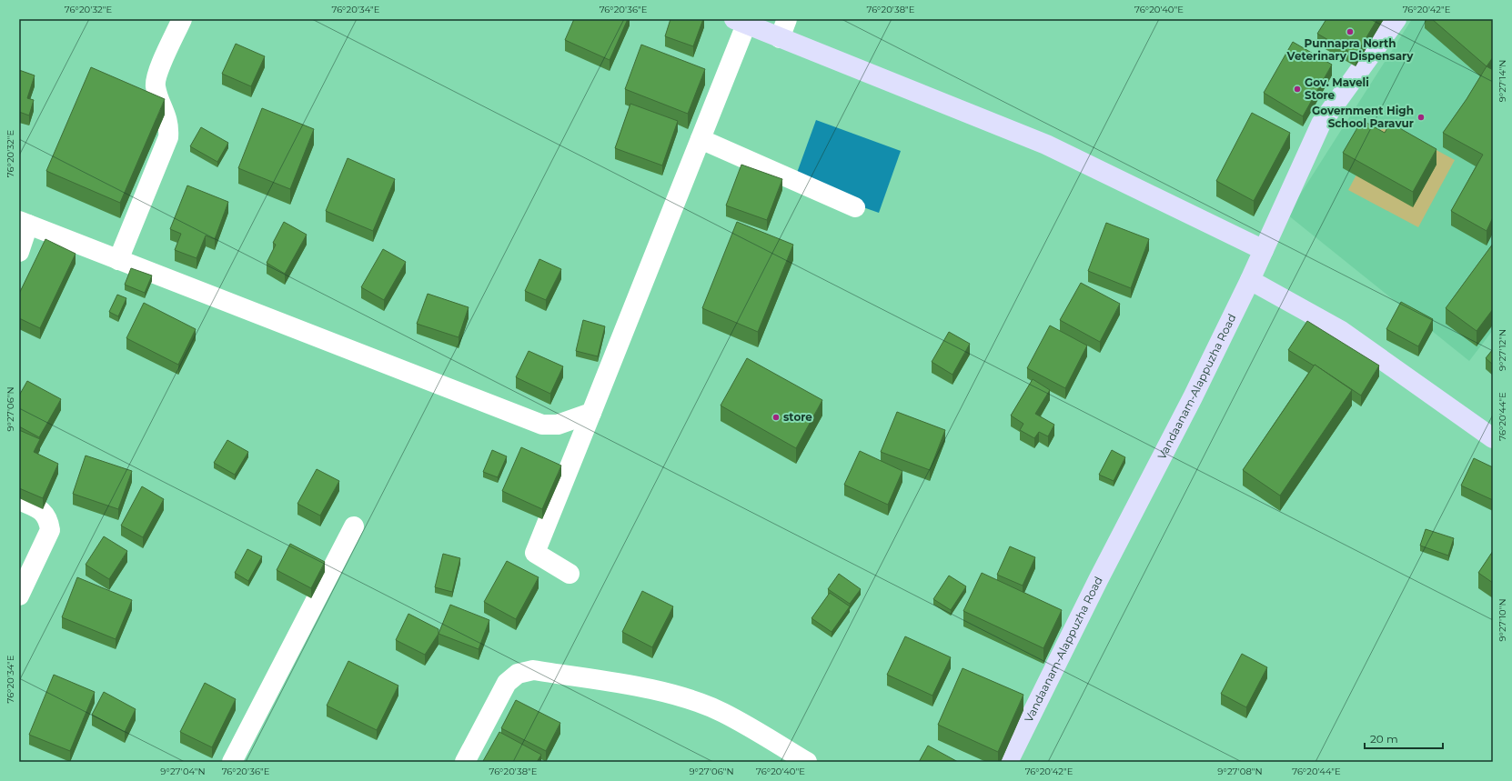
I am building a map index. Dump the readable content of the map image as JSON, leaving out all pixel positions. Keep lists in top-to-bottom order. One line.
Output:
{"streets":{"street":["Vandaanam-Alappuzha Road"]},"places":["Punnapra North Veterinary Dispensary","Gov. Maveli Store","Government High School Paravur","store"],"scale_bar":"20 m","coordinates":["76°20'32\"E","76°20'34\"E","76°20'36\"E","76°20'38\"E","76°20'40\"E","76°20'42\"E","9°27'14\"N","9°27'12\"N","9°27'06\"N","76°20'44\"E","9°27'10\"N","9°27'04\"N","9°27'08\"N"]}
